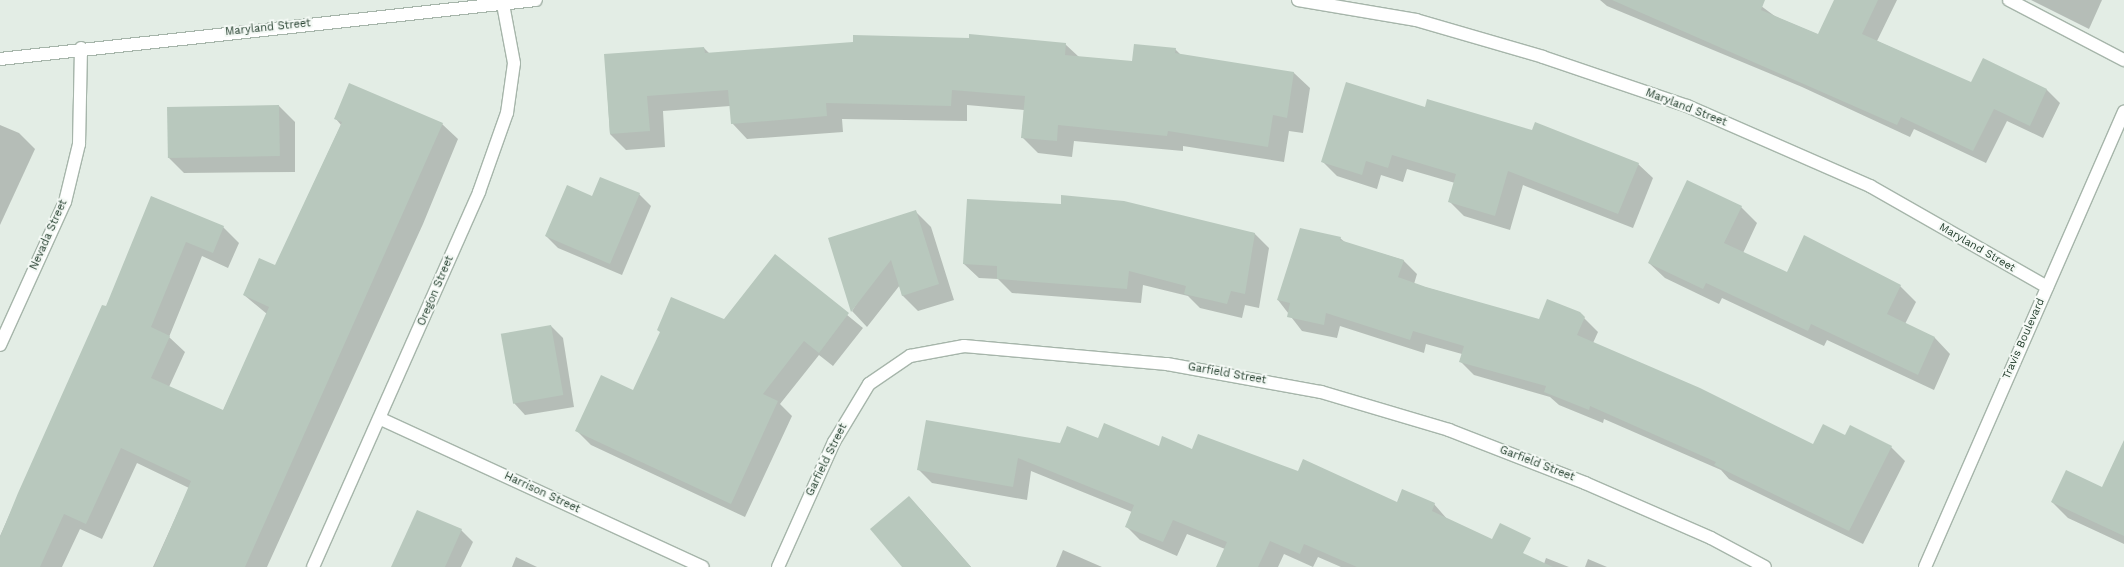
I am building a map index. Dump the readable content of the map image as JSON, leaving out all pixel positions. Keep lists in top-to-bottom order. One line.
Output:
{"streets":{"street":["Maryland Street","Nevada Street","Oregon Street","Travis Boulevard","Garfield Street","Harrison Street"]},"crossings":[["Maryland Street","Nevada Street"],["Maryland Street","Oregon Street"],["Maryland Street","Travis Boulevard"],["Oregon Street","Harrison Street"]]}
